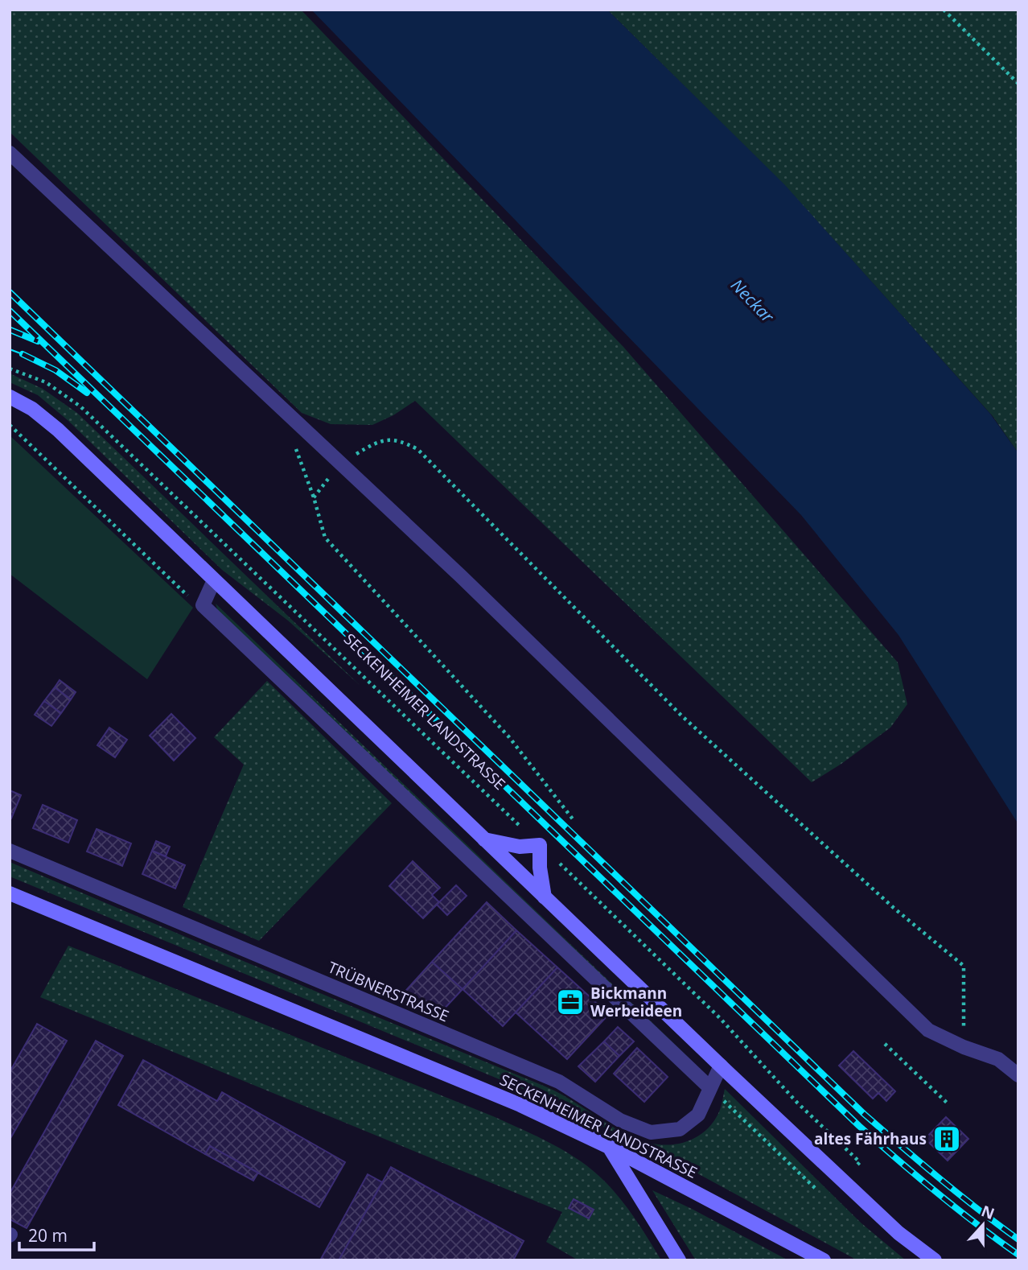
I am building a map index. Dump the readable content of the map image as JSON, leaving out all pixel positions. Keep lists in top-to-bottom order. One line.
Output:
{"streets":{"main road":["SECKENHEIMER LANDSTRASSE"],"street":["TRÜBNERSTRASSE"]},"water":["Neckar"],"places":{"office":["Bickmann Werbeideen"],"building":["altes Fährhaus"]},"scale_bar":"20 m","north":"top"}
